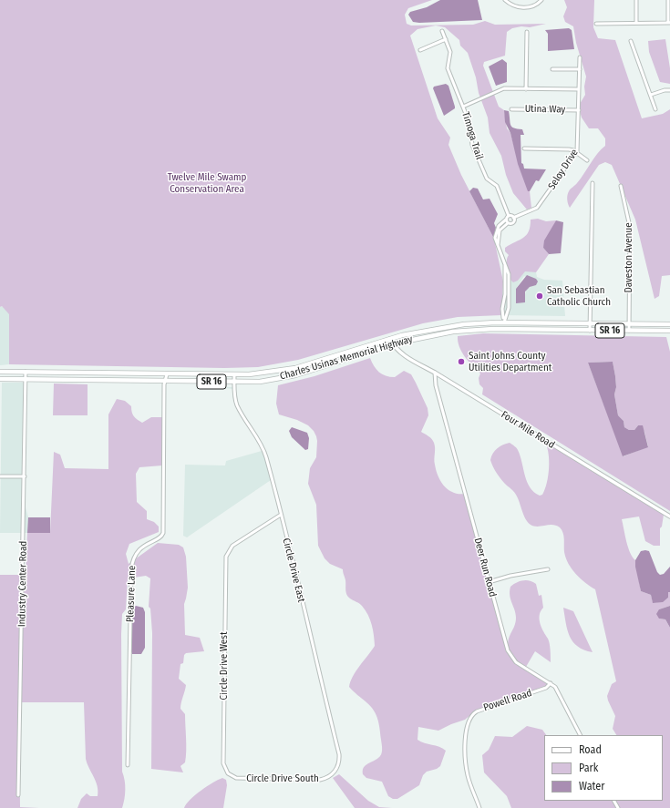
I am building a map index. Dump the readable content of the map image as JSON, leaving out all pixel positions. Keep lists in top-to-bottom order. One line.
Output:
{"streets":{"highway":["SR 16","Charles Usinas Memorial Highway"],"main road":["Four Mile Road"],"street":["Utina Way","Timoga Trail","Seloy Drive","Daveston Avenue","Deer Run Road","Circle Drive East","Industry Center Road","Pleasure Lane","Circle Drive West","Powell Road","Circle Drive South"]},"crossings":[["Utina Way","Seloy Drive"],["Timoga Trail","Seloy Drive"],["Seloy Drive","Charles Usinas Memorial Highway"],["Daveston Avenue","Charles Usinas Memorial Highway"],["Charles Usinas Memorial Highway","Four Mile Road"],["Charles Usinas Memorial Highway","Circle Drive East"],["Charles Usinas Memorial Highway","Industry Center Road"],["Charles Usinas Memorial Highway","Pleasure Lane"],["Four Mile Road","Deer Run Road"],["Deer Run Road","Powell Road"],["Circle Drive East","Circle Drive West"],["Circle Drive East","Circle Drive South"],["Circle Drive West","Circle Drive South"]],"parks":["Twelve Mile Swamp Conservation Area"],"places":["San Sebastian Catholic Church","Saint Johns County Utilities Department"],"legend":["Road","Park","Water"]}
